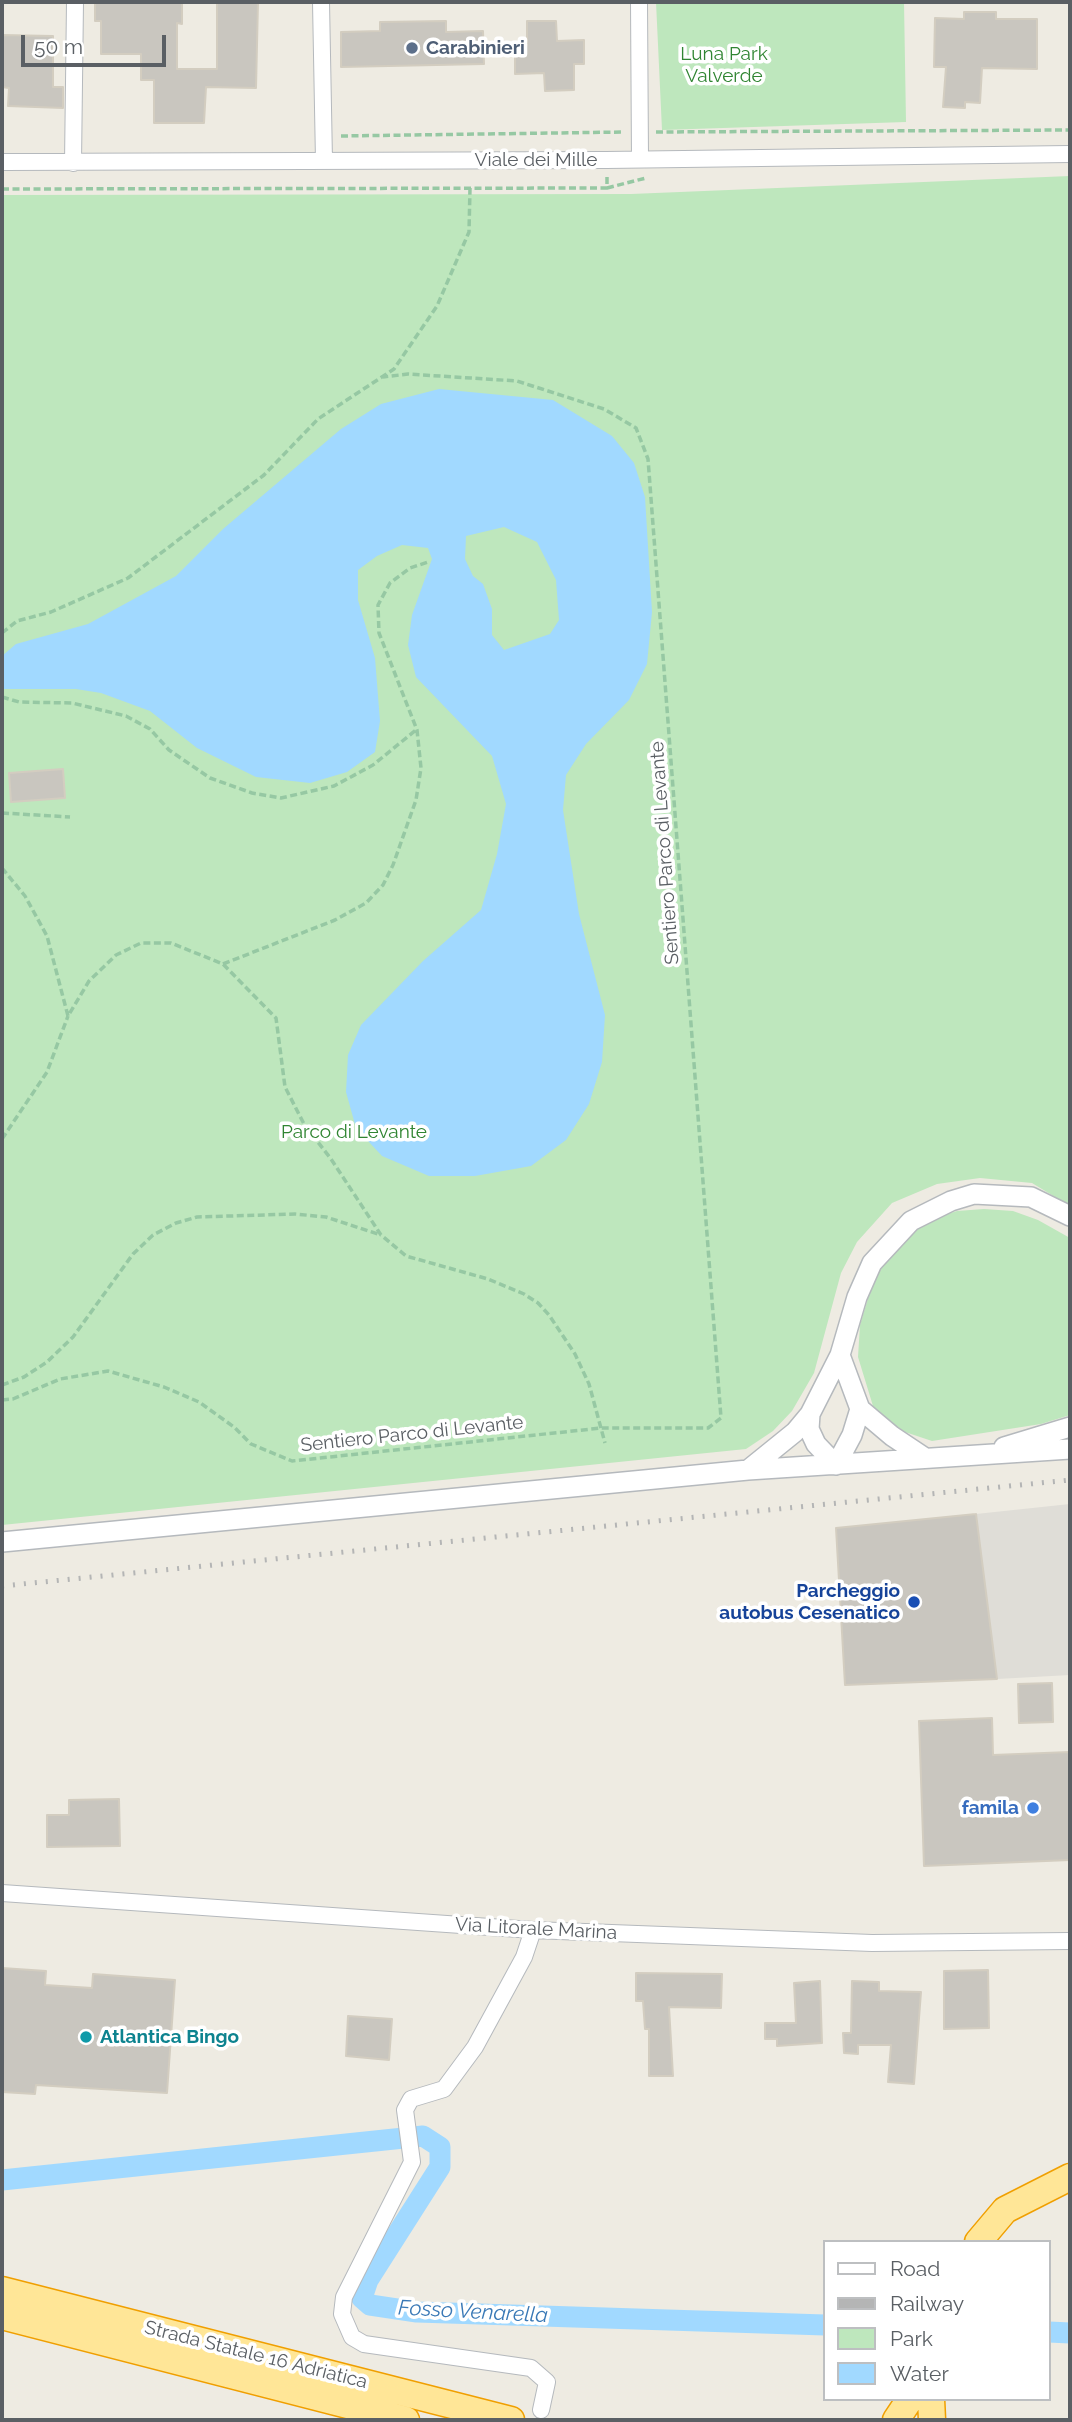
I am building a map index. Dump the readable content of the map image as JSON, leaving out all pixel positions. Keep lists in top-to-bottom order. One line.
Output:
{"streets":{"highway":["Strada Statale 16 Adriatica"],"street":["Viale dei Mille","Via Litorale Marina"],"path":["Sentiero Parco di Levante"]},"water":["Fosso Venarella"],"parks":["Luna Park Valverde","Parco di Levante"],"places":["Carabinieri","Parcheggio autobus Cesenatico","famila","Atlantica Bingo"],"legend":["Road","Railway","Park","Water"],"scale_bar":"50 m"}
